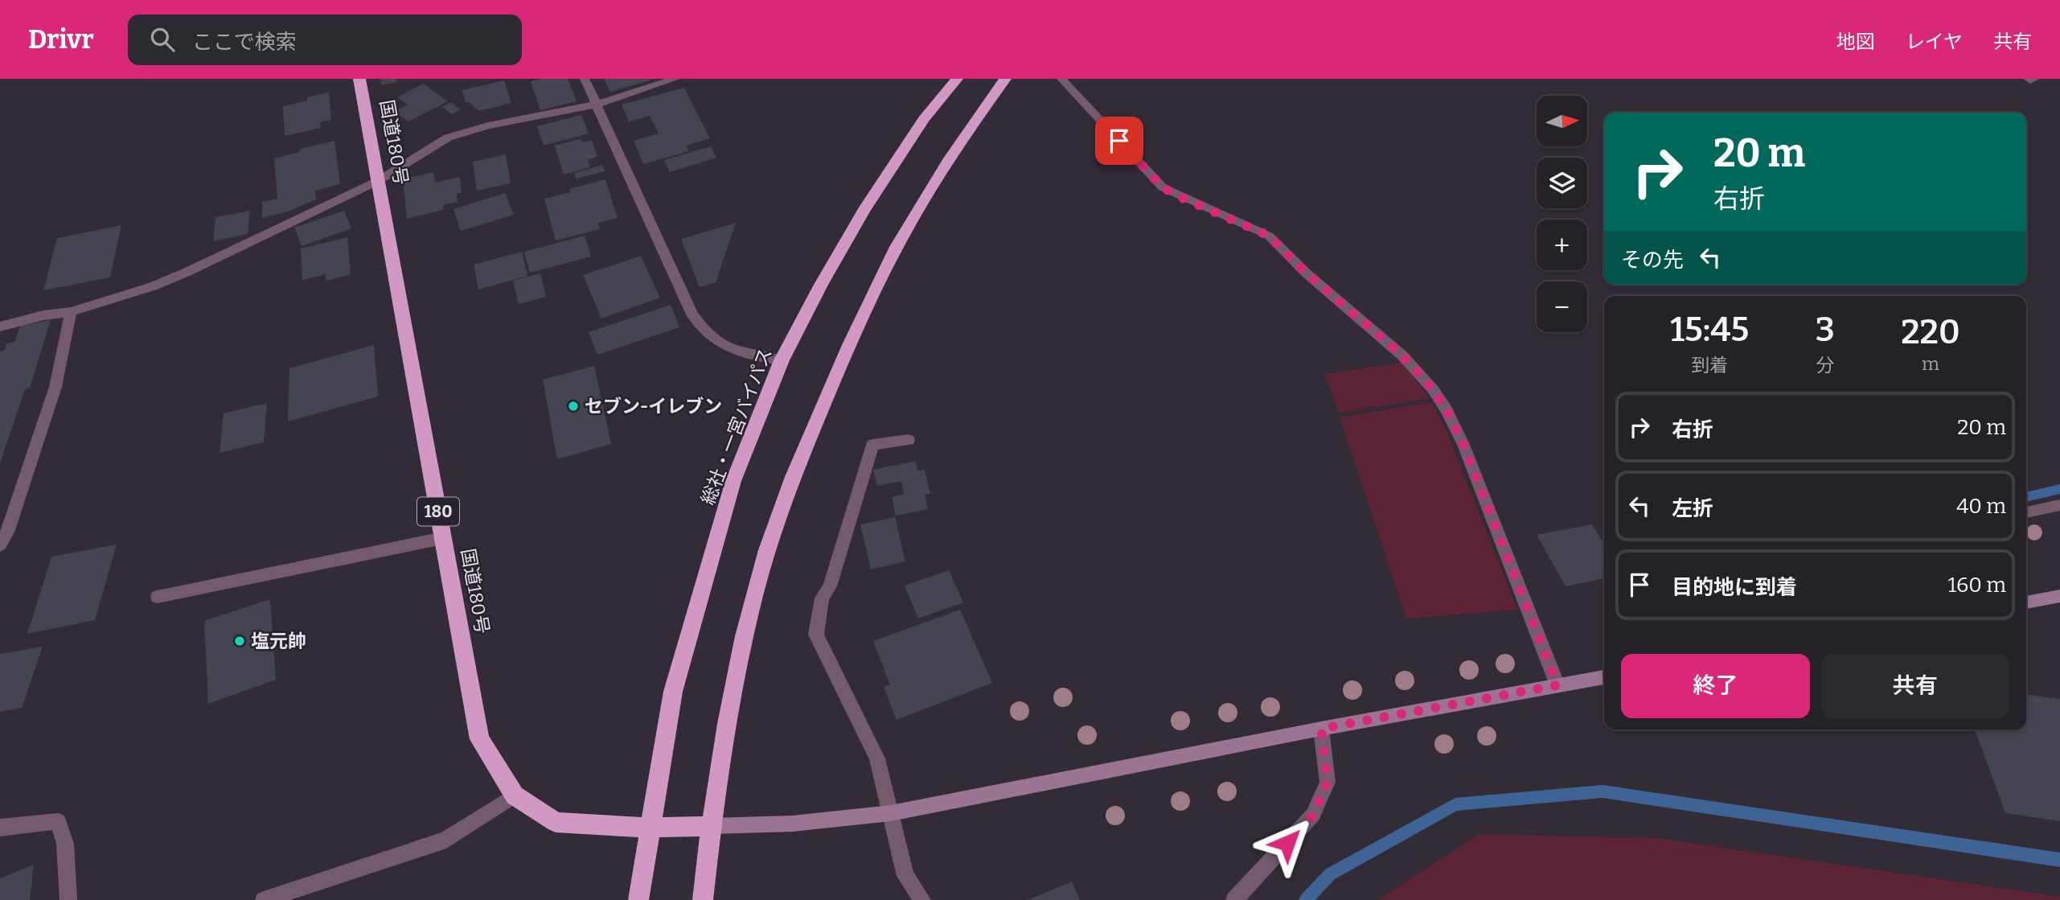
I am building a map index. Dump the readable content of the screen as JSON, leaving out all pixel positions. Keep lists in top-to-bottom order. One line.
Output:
{"streets":{"highway":["国道180号","総社・一宮バイパス","180"]},"crossings":[["国道180号","総社・一宮バイパス"]],"places":["セブン-イレブン","塩元帥"],"north":"right","page":{"header":"Drivr","search":"ここで検索","nav":["地図","レイヤ","共有"],"map_buttons":["+","−"],"turn":["20 m","右折"],"then":"その先","eta":["15:45","到着","3","分","220","m"],"list":[{"name":"右折","value":"20 m"},{"name":"左折","value":"40 m"},{"name":"目的地に到着","value":"160 m"}],"buttons":["終了","共有"]}}
